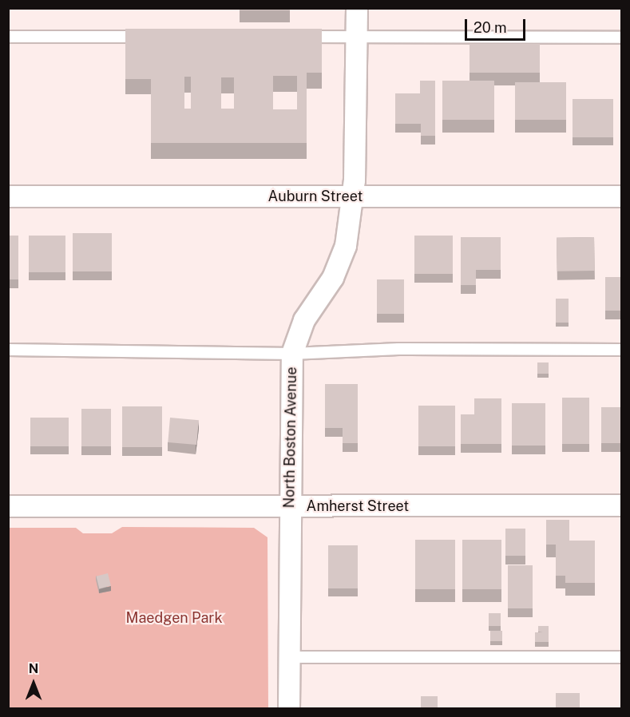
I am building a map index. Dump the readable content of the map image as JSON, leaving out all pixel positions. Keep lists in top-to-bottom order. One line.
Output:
{"streets":{"street":["Auburn Street","North Boston Avenue","Amherst Street"]},"crossings":[["Auburn Street","North Boston Avenue"],["North Boston Avenue","Amherst Street"]],"parks":["Maedgen Park"],"scale_bar":"20 m","north":"top"}
